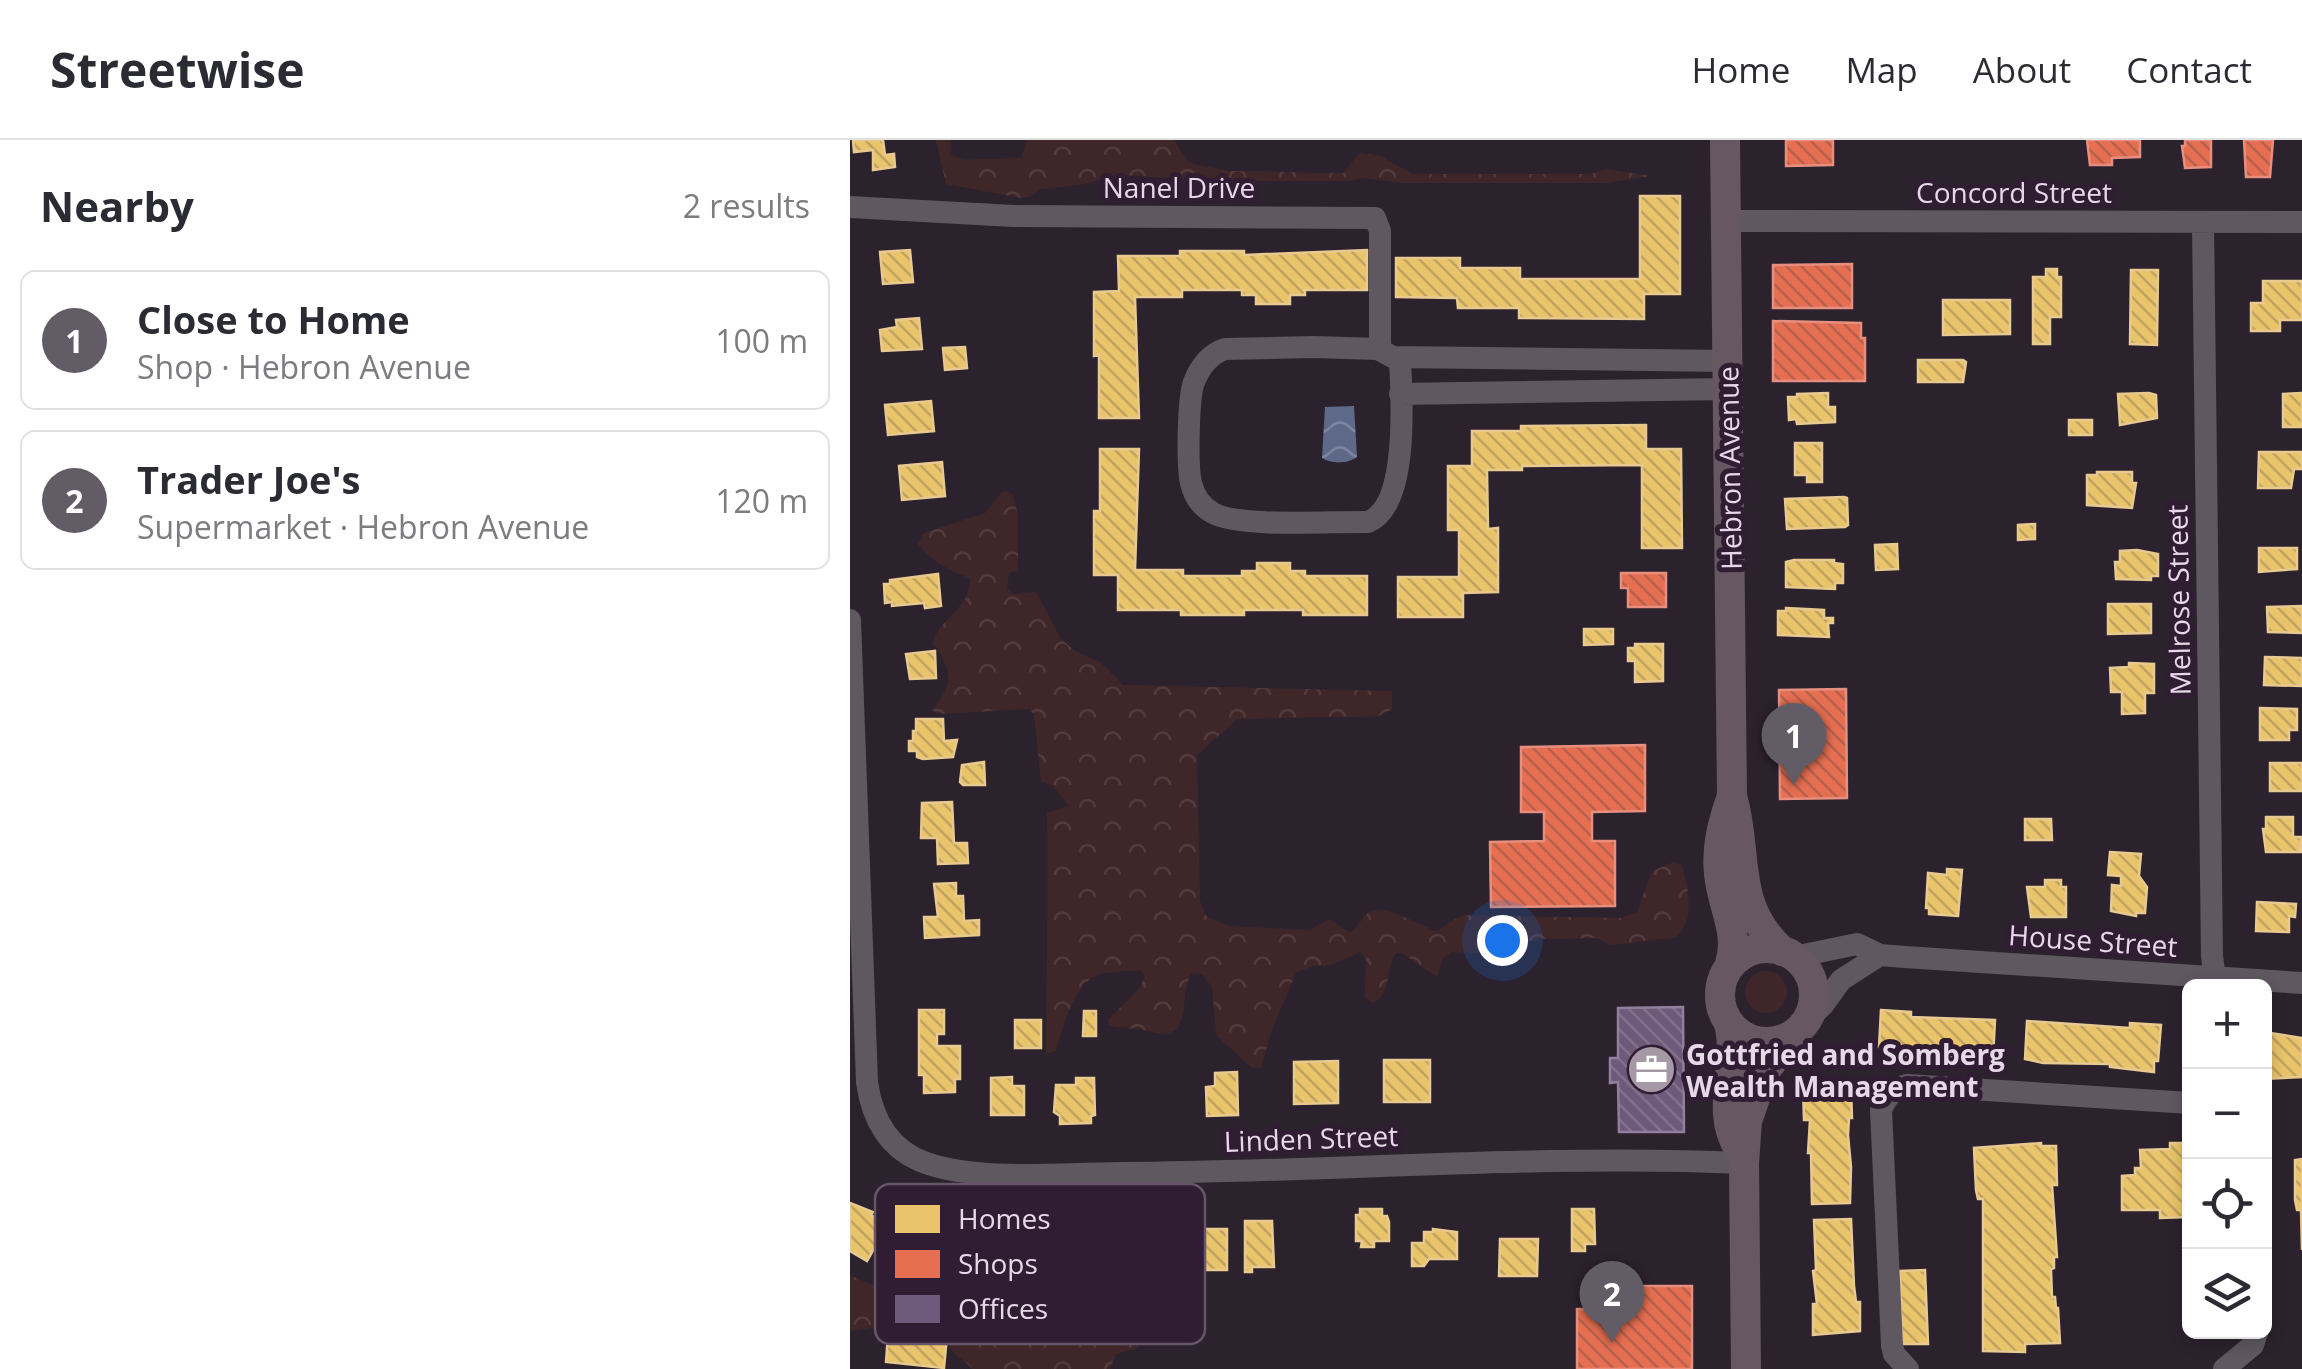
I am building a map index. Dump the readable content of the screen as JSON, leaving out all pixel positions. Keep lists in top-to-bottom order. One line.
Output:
{"streets":{"main road":["Hebron Avenue"],"street":["Nanel Drive","Concord Street","Melrose Street","House Street","Linden Street"]},"crossings":[["Nanel Drive","Hebron Avenue"],["Concord Street","Hebron Avenue"],["Concord Street","Melrose Street"],["Hebron Avenue","House Street"]],"places":{"office":["Gottfried and Somberg Wealth Management"]},"legend":["Homes","Shops","Offices"],"page":{"header":"Streetwise","nav":["Home","Map","About","Contact"],"heading":["Nearby","2 results"],"list":[{"mark":"1","name":"Close to Home","note":"Shop · Hebron Avenue","value":"100 m"},{"mark":"2","name":"Trader Joe's","note":"Supermarket · Hebron Avenue","value":"120 m"}],"pins":["1","2"],"map_buttons":["+","−"]}}
